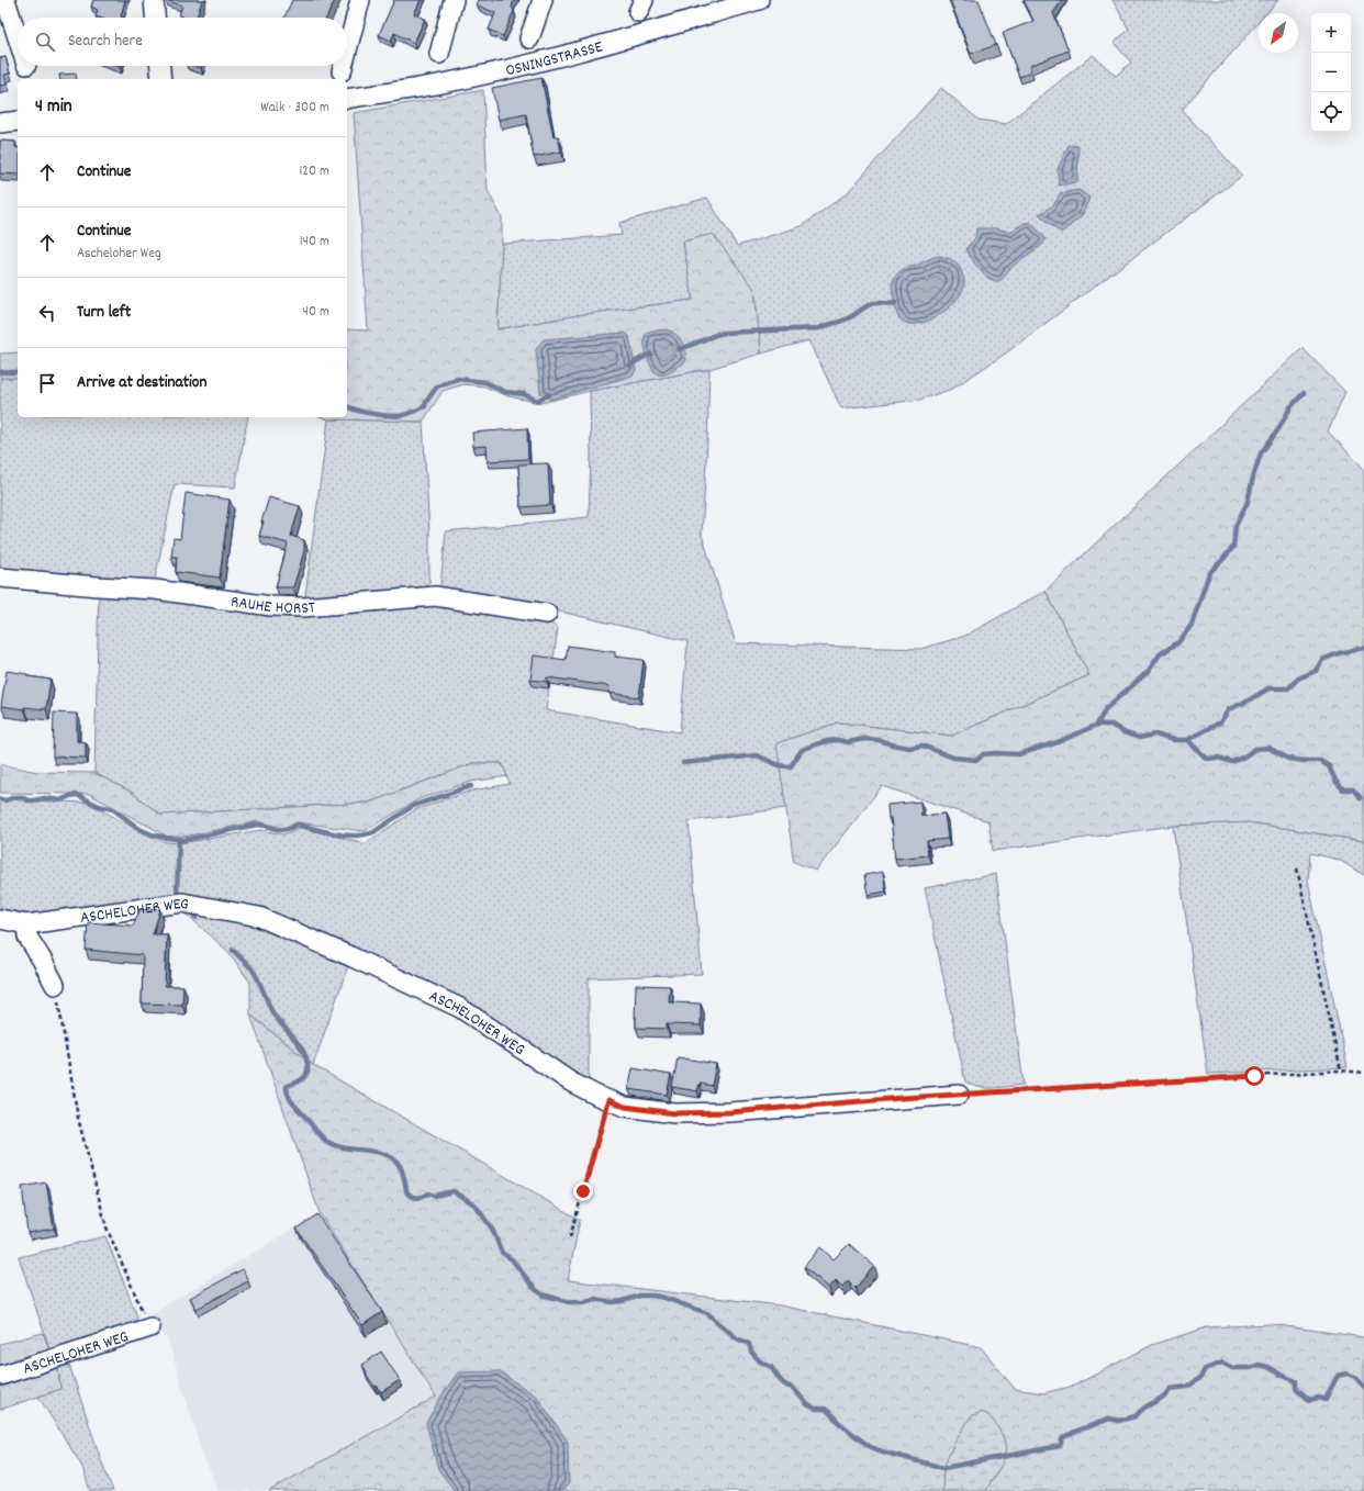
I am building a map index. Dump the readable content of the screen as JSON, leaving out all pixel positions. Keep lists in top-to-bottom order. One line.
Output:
{"streets":{"street":["OSNINGSTRASSE","RAUHE HORST","ASCHELOHER WEG"]},"north":"bottom left","page":{"map_buttons":["+","−"],"search":"Search here","heading":["4 min","Walk · 300 m"],"list":[["Continue","120 m"],["Continue","Ascheloher Weg","140 m"],["Turn left","40 m"],"Arrive at destination"]}}
